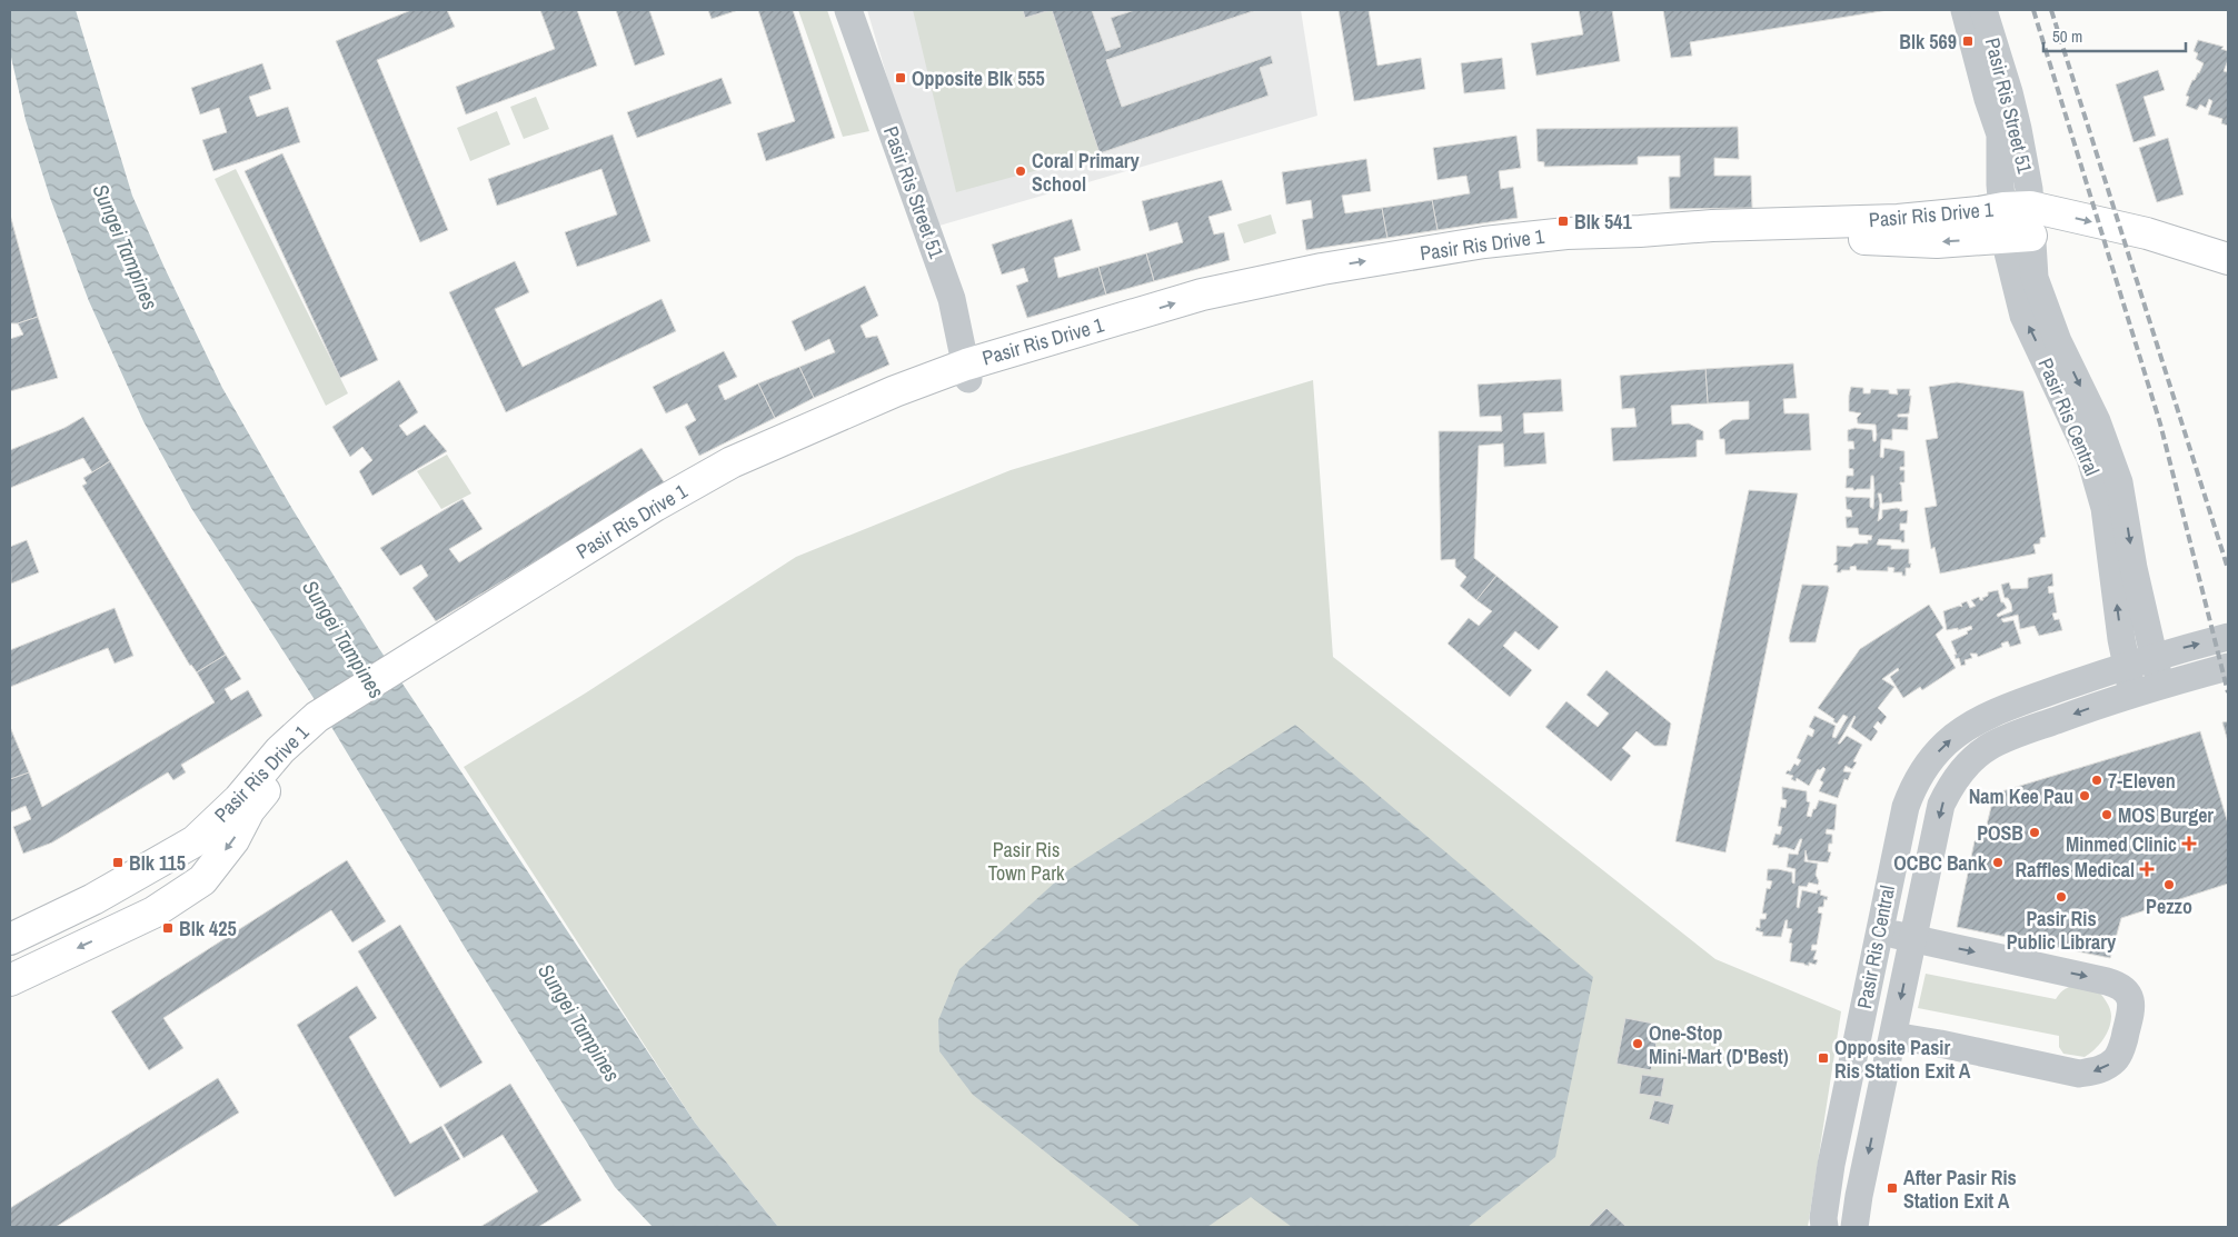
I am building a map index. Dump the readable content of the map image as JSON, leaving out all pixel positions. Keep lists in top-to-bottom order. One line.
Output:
{"streets":{"main road":["Pasir Ris Drive 1"],"street":["Pasir Ris Street 51","Pasir Ris Central"]},"crossings":[["Pasir Ris Street 51","Pasir Ris Drive 1"],["Pasir Ris Street 51","Pasir Ris Central"],["Pasir Ris Drive 1","Pasir Ris Central"]],"water":["Sungei Tampines"],"parks":["Pasir Ris Town Park"],"places":{"transit":["Blk 569","Opposite Blk 555","Blk 541","Blk 115","Blk 425","Opposite Pasir Ris Station Exit A","After Pasir Ris Station Exit A"],"other":["Coral Primary School","7-Eleven","Nam Kee Pau","MOS Burger","POSB","OCBC Bank","Pezzo","Pasir Ris Public Library","One-Stop Mini-Mart (D'Best)"],"health":["Minmed Clinic","Raffles Medical"]},"scale_bar":"50 m"}
